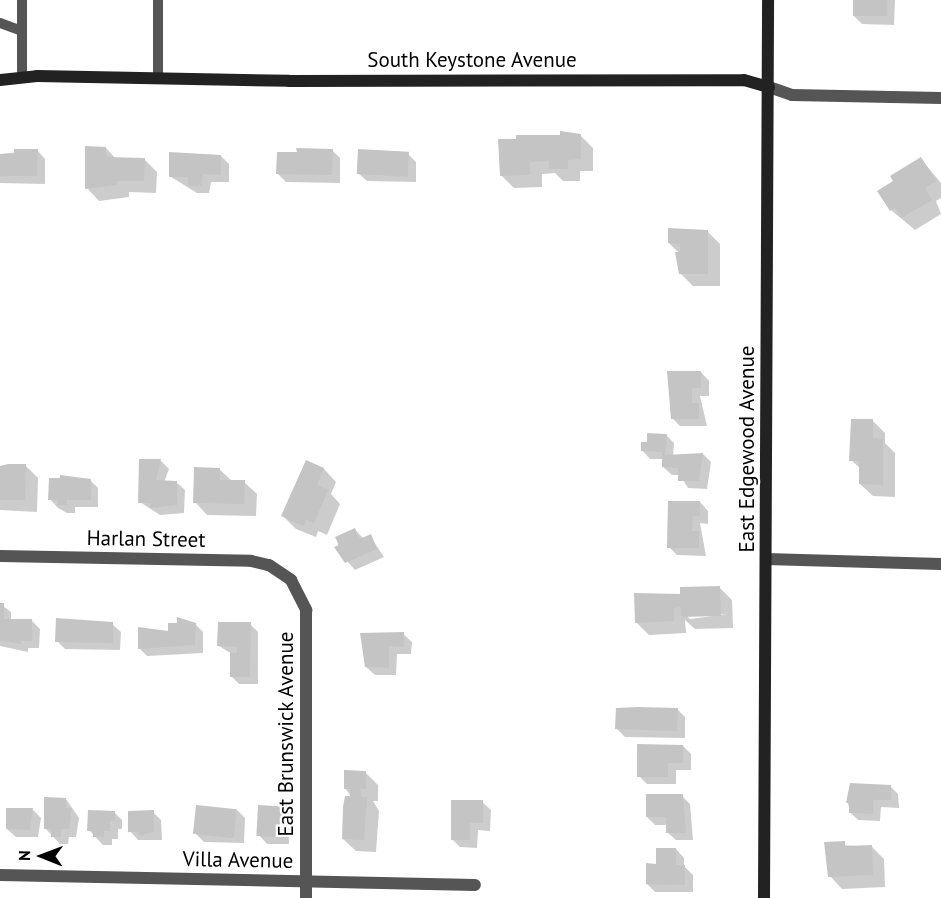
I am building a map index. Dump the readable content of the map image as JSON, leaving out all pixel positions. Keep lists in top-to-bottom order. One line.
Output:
{"streets":{"main road":["South Keystone Avenue","East Edgewood Avenue"],"street":["Harlan Street","East Brunswick Avenue","Villa Avenue"]},"crossings":[["South Keystone Avenue","East Edgewood Avenue"],["Harlan Street","East Brunswick Avenue"],["East Brunswick Avenue","Villa Avenue"]],"north":"left"}
